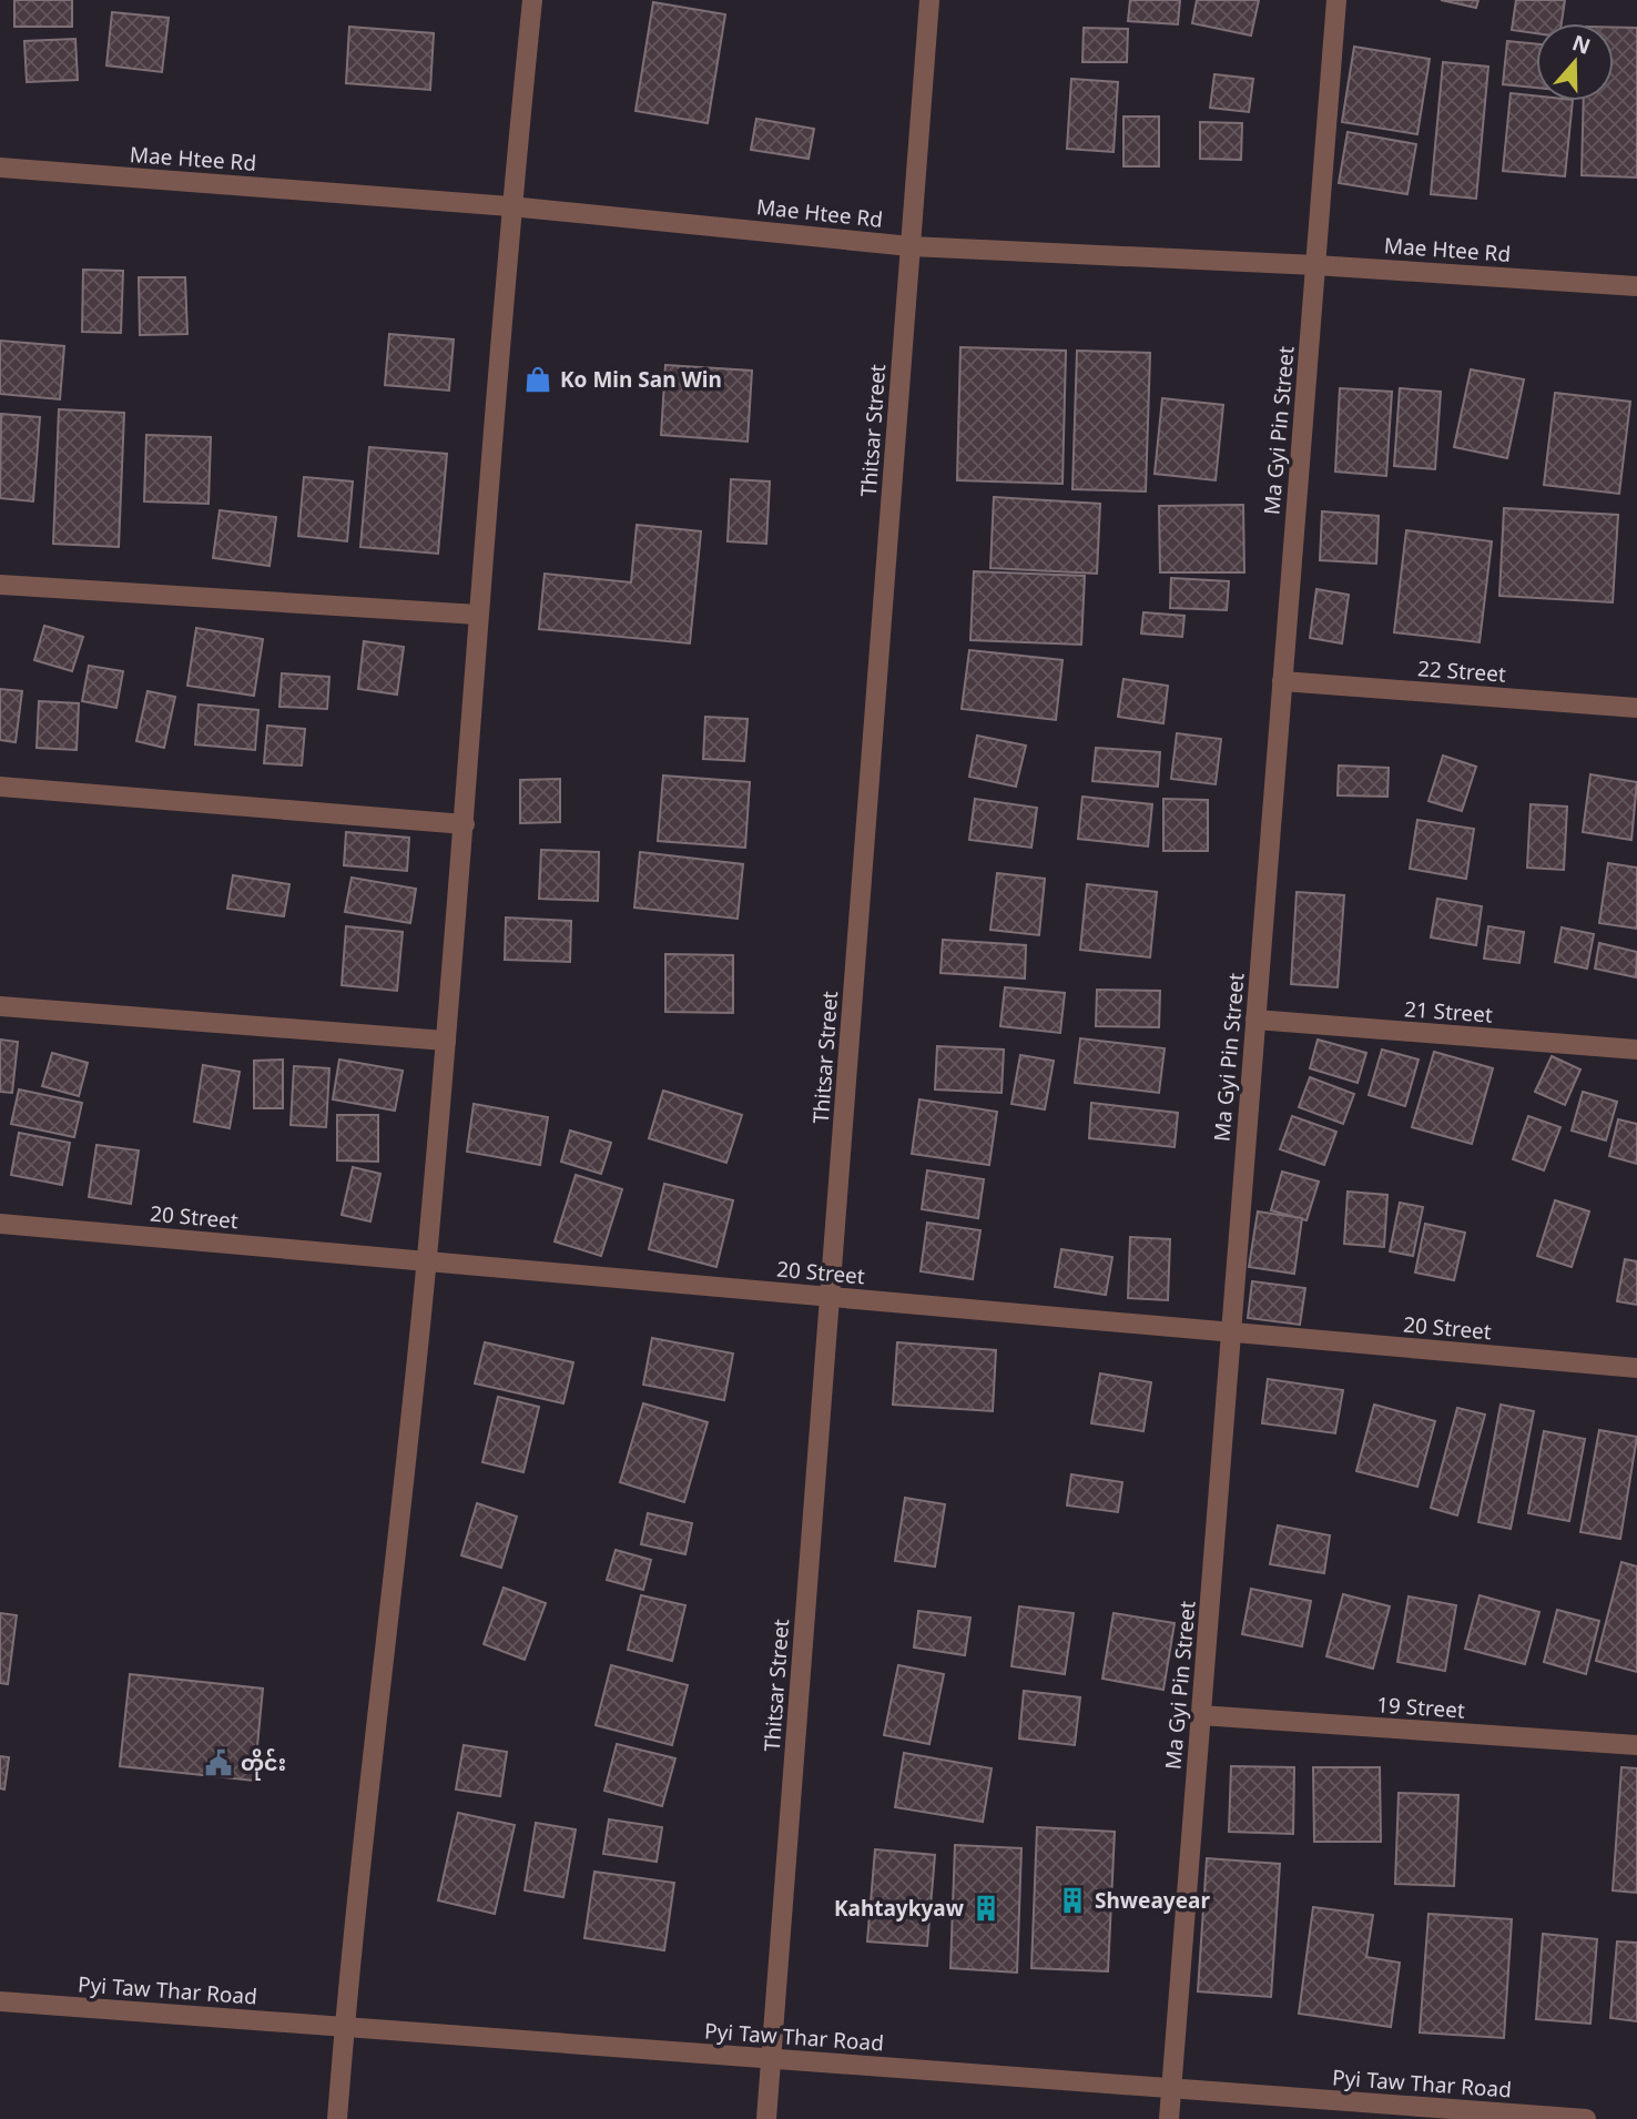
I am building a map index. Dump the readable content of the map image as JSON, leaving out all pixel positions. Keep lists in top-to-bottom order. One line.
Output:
{"streets":{"street":["Mae Htee Rd","Thitsar Street","Ma Gyi Pin Street","22 Street","21 Street","20 Street","19 Street","Pyi Taw Thar Road"]},"crossings":[["Mae Htee Rd","Thitsar Street"],["Mae Htee Rd","Ma Gyi Pin Street"],["Thitsar Street","20 Street"],["Thitsar Street","Pyi Taw Thar Road"],["Ma Gyi Pin Street","22 Street"],["Ma Gyi Pin Street","21 Street"],["Ma Gyi Pin Street","20 Street"],["Ma Gyi Pin Street","19 Street"],["Ma Gyi Pin Street","Pyi Taw Thar Road"]],"places":{"shop":["Ko Min San Win"],"public building":["တိုင်း"],"building":["Shweayear","Kahtaykyaw"]},"north":"top"}
